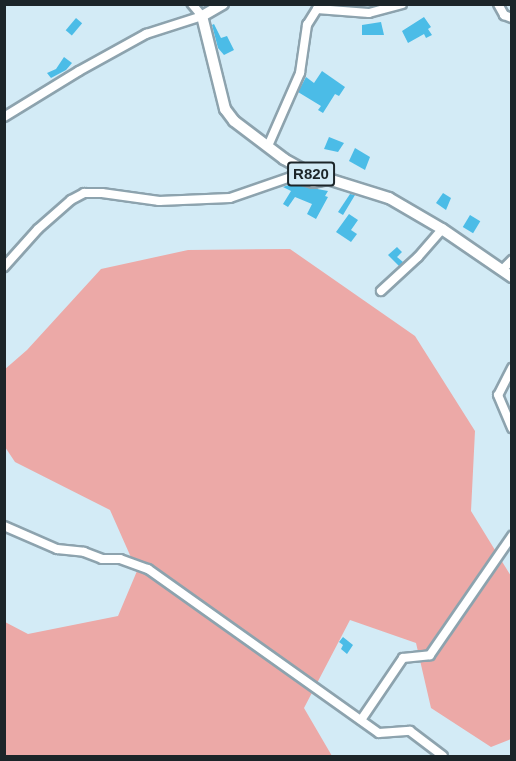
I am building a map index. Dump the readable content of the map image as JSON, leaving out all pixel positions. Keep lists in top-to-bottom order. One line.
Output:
{"streets":{"main road":["R820"]}}
